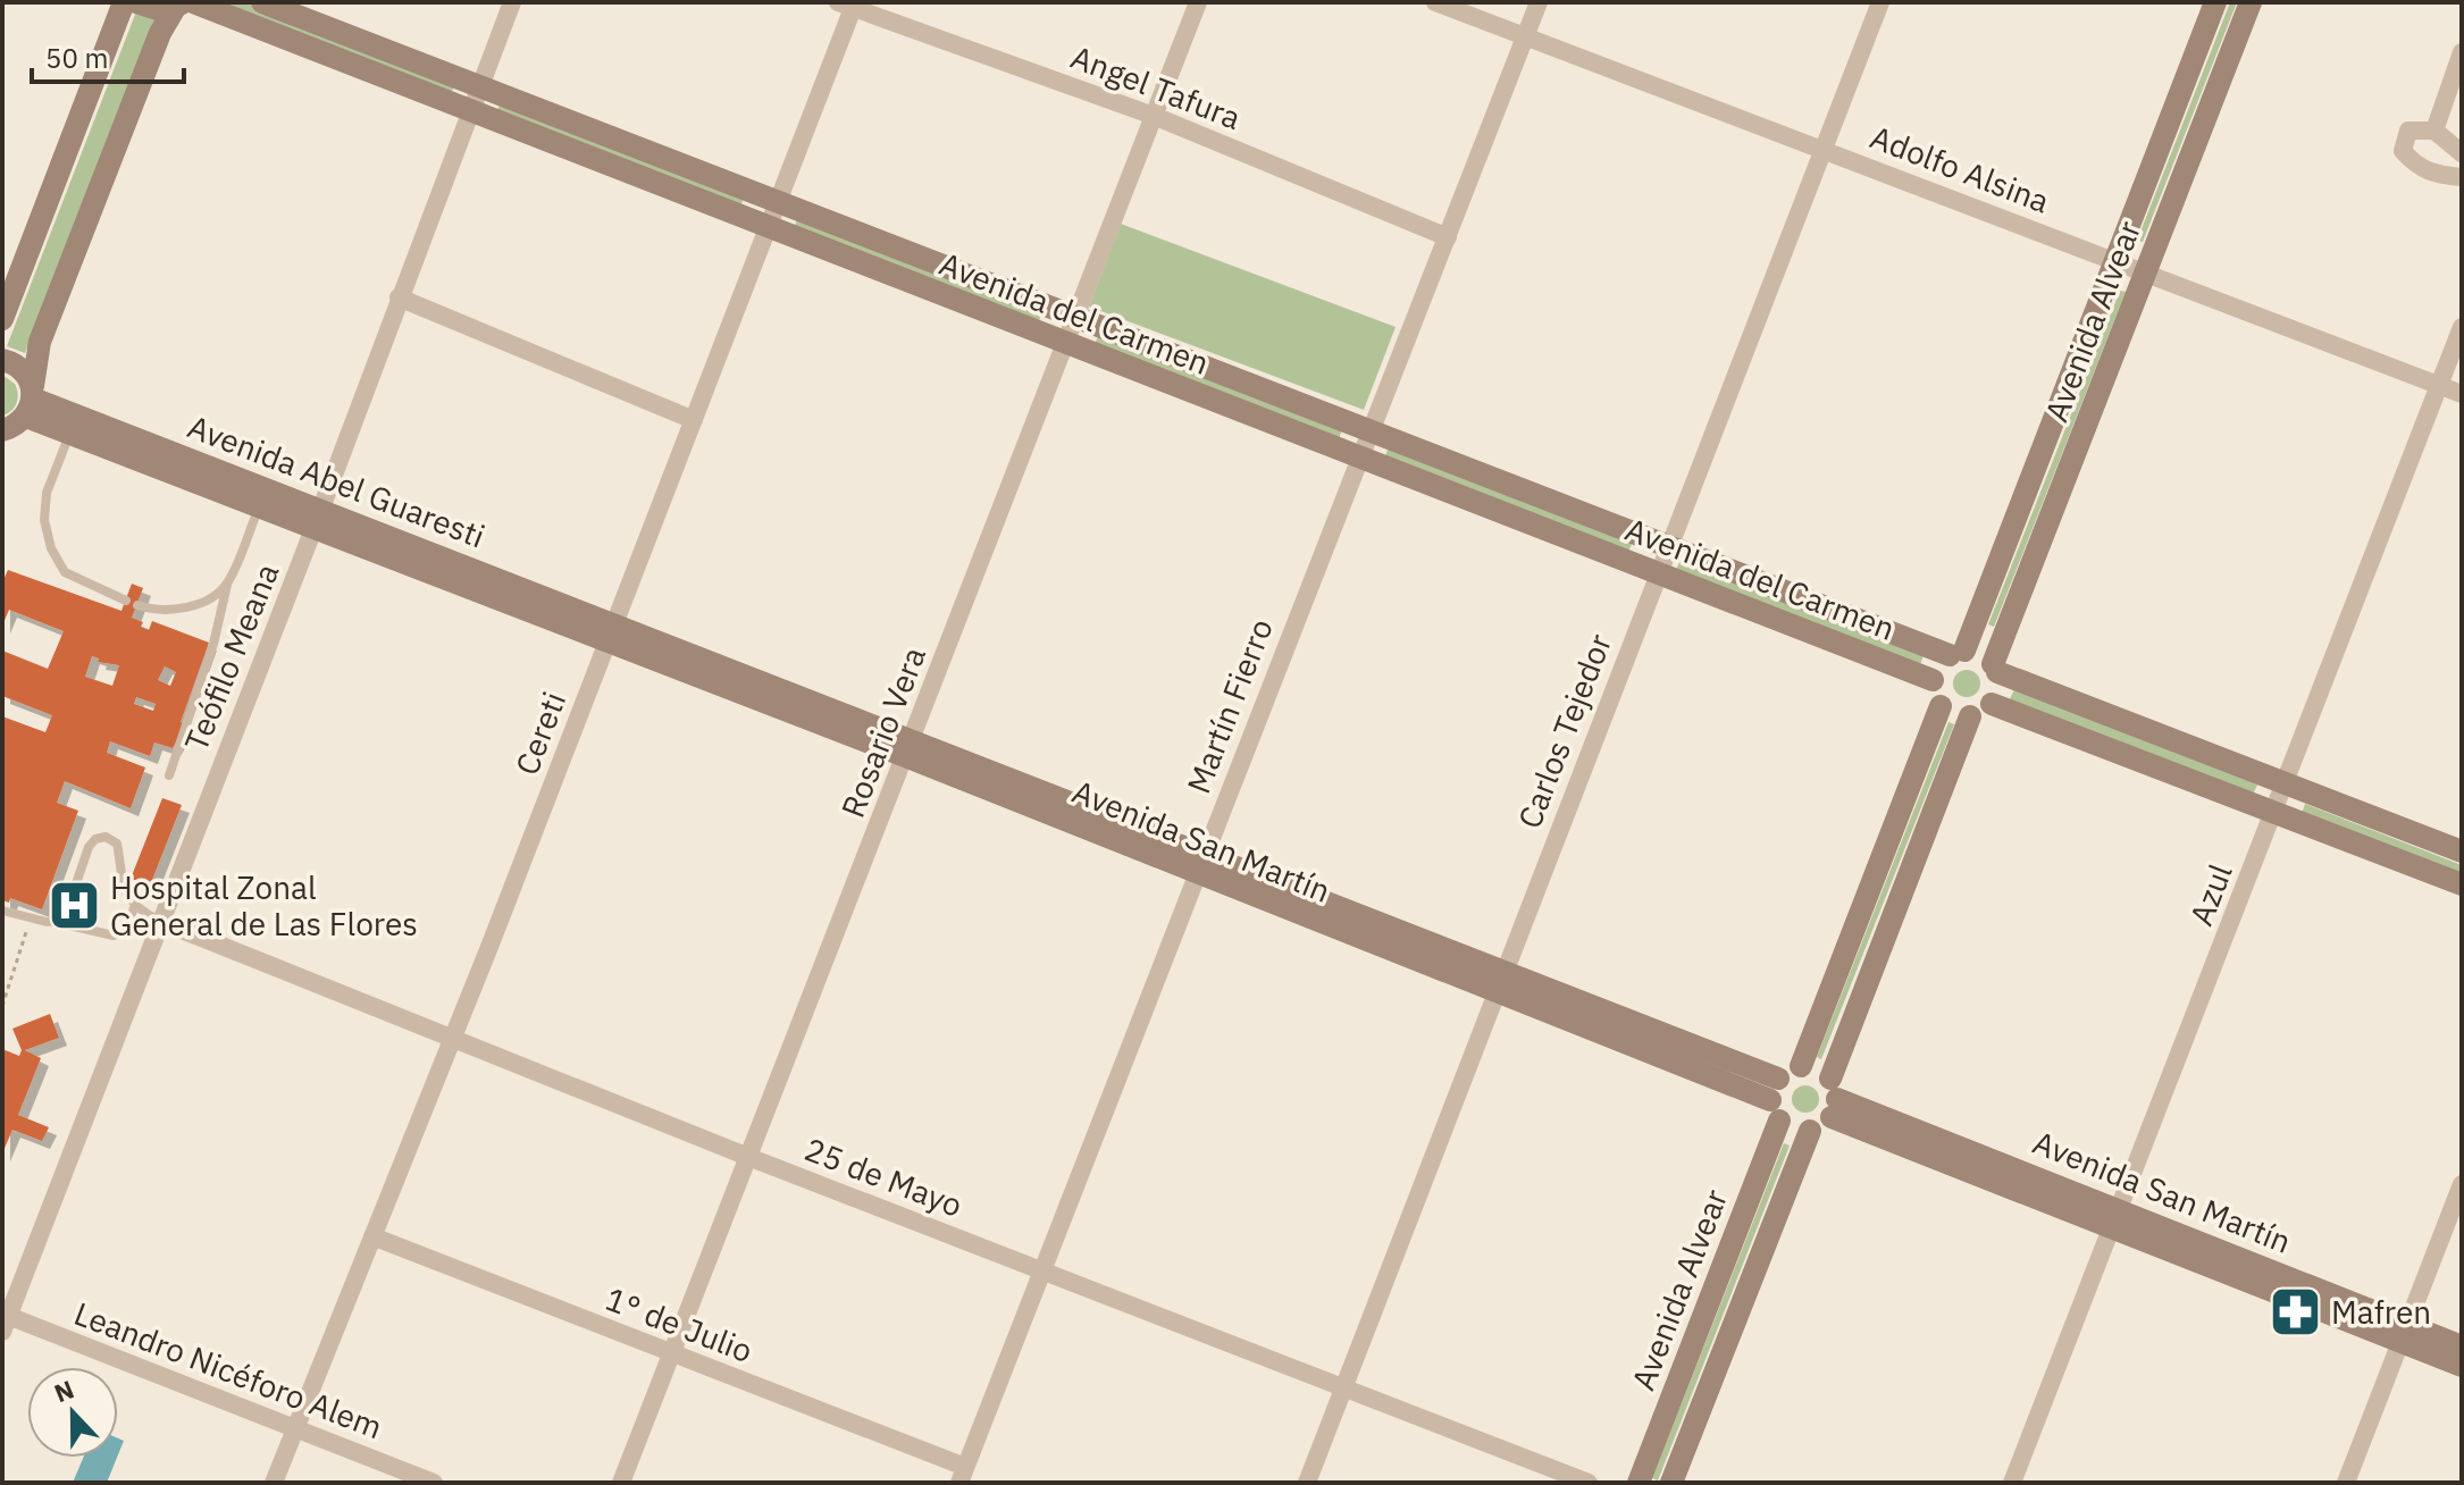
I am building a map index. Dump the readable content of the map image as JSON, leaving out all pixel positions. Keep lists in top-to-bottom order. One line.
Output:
{"streets":{"main road":["Avenida del Carmen","Avenida Alvear","Avenida Abel Guaresti","Avenida San Martín"],"street":["Angel Tafura","Adolfo Alsina","Teófilo Meana","Martín Fierro","Carlos Tejedor","Rosario Vera","Cereti","Azul","25 de Mayo","1° de Julio","Leandro Nicéforo Alem"]},"crossings":[["Angel Tafura","Martín Fierro"],["Angel Tafura","Rosario Vera"],["Angel Tafura","Cereti"],["Adolfo Alsina","Avenida Alvear"],["Adolfo Alsina","Martín Fierro"],["Adolfo Alsina","Carlos Tejedor"],["Adolfo Alsina","Azul"],["Avenida del Carmen","Avenida Alvear"],["Avenida del Carmen","Teófilo Meana"],["Avenida del Carmen","Martín Fierro"],["Avenida del Carmen","Carlos Tejedor"],["Avenida del Carmen","Rosario Vera"],["Avenida del Carmen","Cereti"],["Avenida Alvear","Avenida San Martín"],["Avenida Abel Guaresti","Teófilo Meana"],["Avenida Abel Guaresti","Cereti"],["Avenida Abel Guaresti","Avenida San Martín"],["Teófilo Meana","25 de Mayo"],["Teófilo Meana","Leandro Nicéforo Alem"],["Martín Fierro","Avenida San Martín"],["Martín Fierro","25 de Mayo"],["Martín Fierro","1° de Julio"],["Carlos Tejedor","Avenida San Martín"],["Carlos Tejedor","25 de Mayo"],["Rosario Vera","Avenida San Martín"],["Rosario Vera","25 de Mayo"],["Rosario Vera","1° de Julio"],["Cereti","Avenida San Martín"],["Cereti","25 de Mayo"],["Cereti","1° de Julio"],["Cereti","Leandro Nicéforo Alem"],["Avenida San Martín","Azul"]],"places":{"hospital":["Hospital Zonal General de Las Flores"],"pharmacy":["Mafren"]},"scale_bar":"50 m","north":"top"}
